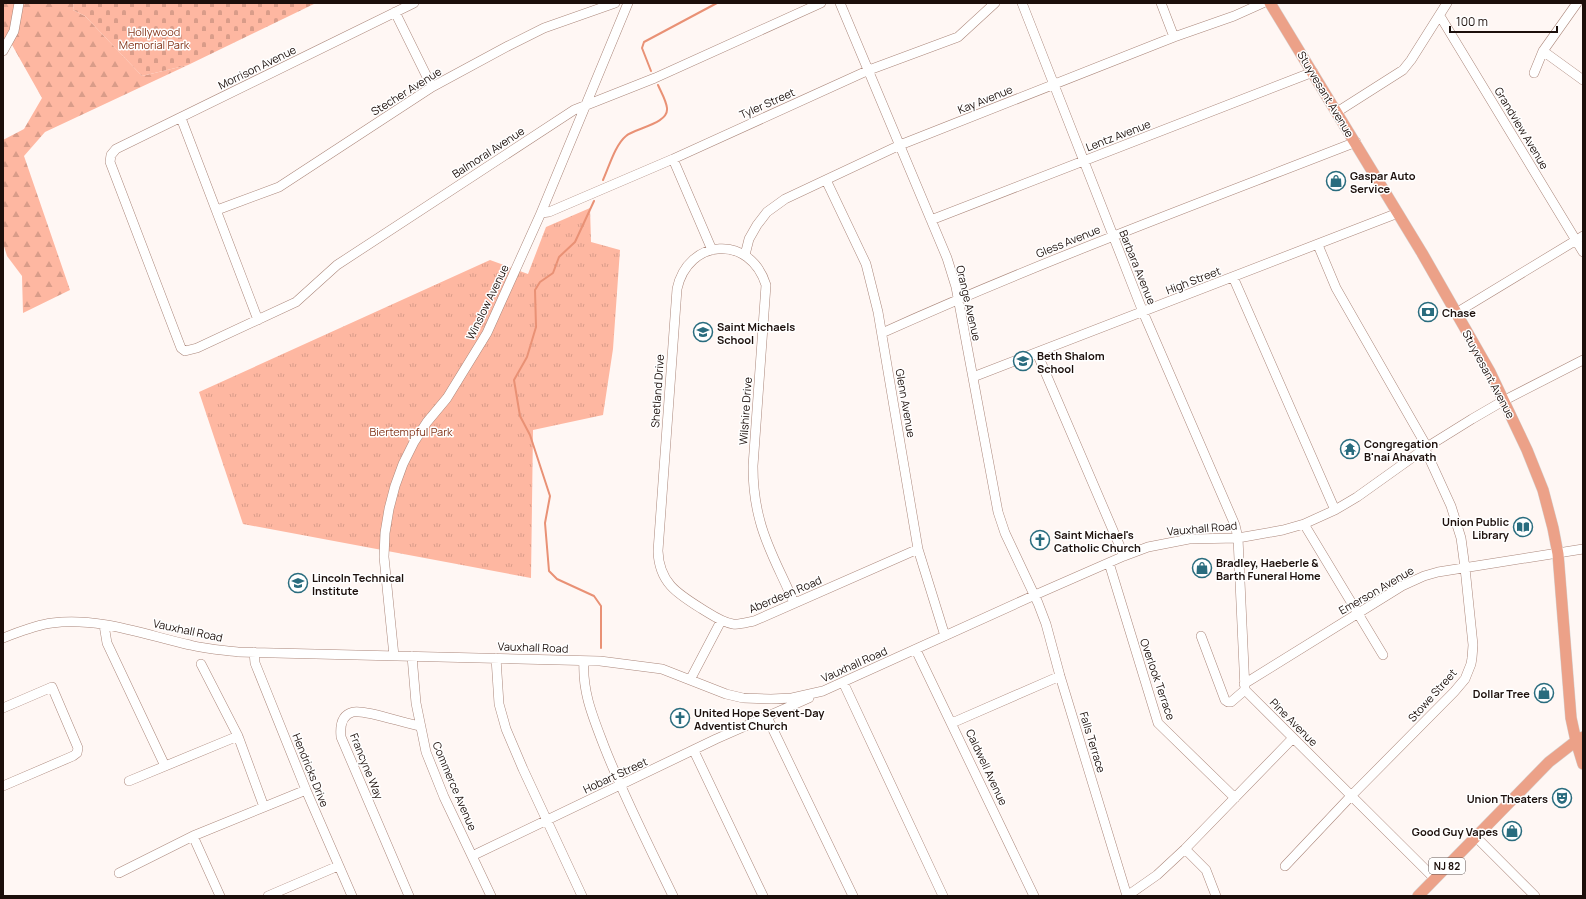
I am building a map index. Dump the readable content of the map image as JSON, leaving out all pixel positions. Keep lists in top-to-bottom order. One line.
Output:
{"streets":{"main road":["Stuyvesant Avenue","NJ 82"],"street":["Morrison Avenue","Stecher Avenue","Kay Avenue","Tyler Street","Grandview Avenue","Lentz Avenue","Balmoral Avenue","Gless Avenue","Barbara Avenue","High Street","Winslow Avenue","Orange Avenue","Shetland Drive","Glenn Avenue","Wilshire Drive","Vauxhall Road","Emerson Avenue","Aberdeen Road","Overlook Terrace","Stowe Street","Pine Avenue","Falls Terrace","Francyne Way","Caldwell Avenue","Hendricks Drive","Hobart Street","Commerce Avenue"]},"crossings":[["Morrison Avenue","Balmoral Avenue"],["Stuyvesant Avenue","Kay Avenue"],["Stuyvesant Avenue","Lentz Avenue"],["Stuyvesant Avenue","Gless Avenue"],["Stuyvesant Avenue","High Street"],["Stuyvesant Avenue","Vauxhall Road"],["Stuyvesant Avenue","Emerson Avenue"],["Stuyvesant Avenue","NJ 82"],["Kay Avenue","Barbara Avenue"],["Kay Avenue","Orange Avenue"],["Kay Avenue","Glenn Avenue"],["Kay Avenue","Wilshire Drive"],["Tyler Street","Winslow Avenue"],["Tyler Street","Orange Avenue"],["Lentz Avenue","Barbara Avenue"],["Lentz Avenue","Orange Avenue"],["Balmoral Avenue","Winslow Avenue"],["Gless Avenue","Barbara Avenue"],["Gless Avenue","Orange Avenue"],["Gless Avenue","Glenn Avenue"],["Barbara Avenue","High Street"],["Barbara Avenue","Vauxhall Road"],["High Street","Orange Avenue"],["High Street","Stowe Street"],["Winslow Avenue","Vauxhall Road"],["Orange Avenue","Vauxhall Road"],["Orange Avenue","Falls Terrace"],["Shetland Drive","Wilshire Drive"],["Shetland Drive","Aberdeen Road"],["Glenn Avenue","Vauxhall Road"],["Glenn Avenue","Aberdeen Road"],["Wilshire Drive","Aberdeen Road"],["Vauxhall Road","Overlook Terrace"],["Vauxhall Road","Stowe Street"],["Vauxhall Road","Falls Terrace"],["Vauxhall Road","Caldwell Avenue"],["Vauxhall Road","Hendricks Drive"],["Vauxhall Road","Hobart Street"],["Vauxhall Road","Commerce Avenue"],["Emerson Avenue","Stowe Street"],["Emerson Avenue","Pine Avenue"],["Stowe Street","Pine Avenue"],["Pine Avenue","NJ 82"],["Francyne Way","Commerce Avenue"],["Hobart Street","Commerce Avenue"]],"parks":["Hollywood Memorial Park","Biertempful Park"],"places":{"shop":["Gaspar Auto Service","Bradley, Haeberle & Barth Funeral Home","Dollar Tree","Good Guy Vapes"],"bank":["Chase"],"school or university":["Saint Michaels School","Beth Shalom School","Lincoln Technical Institute"],"temple":["Congregation B'nai Ahavath"],"library":["Union Public Library"],"church":["Saint Michael's Catholic Church","United Hope Sevent-Day Adventist Church"],"theatre":["Union Theaters"]},"scale_bar":"100 m"}
